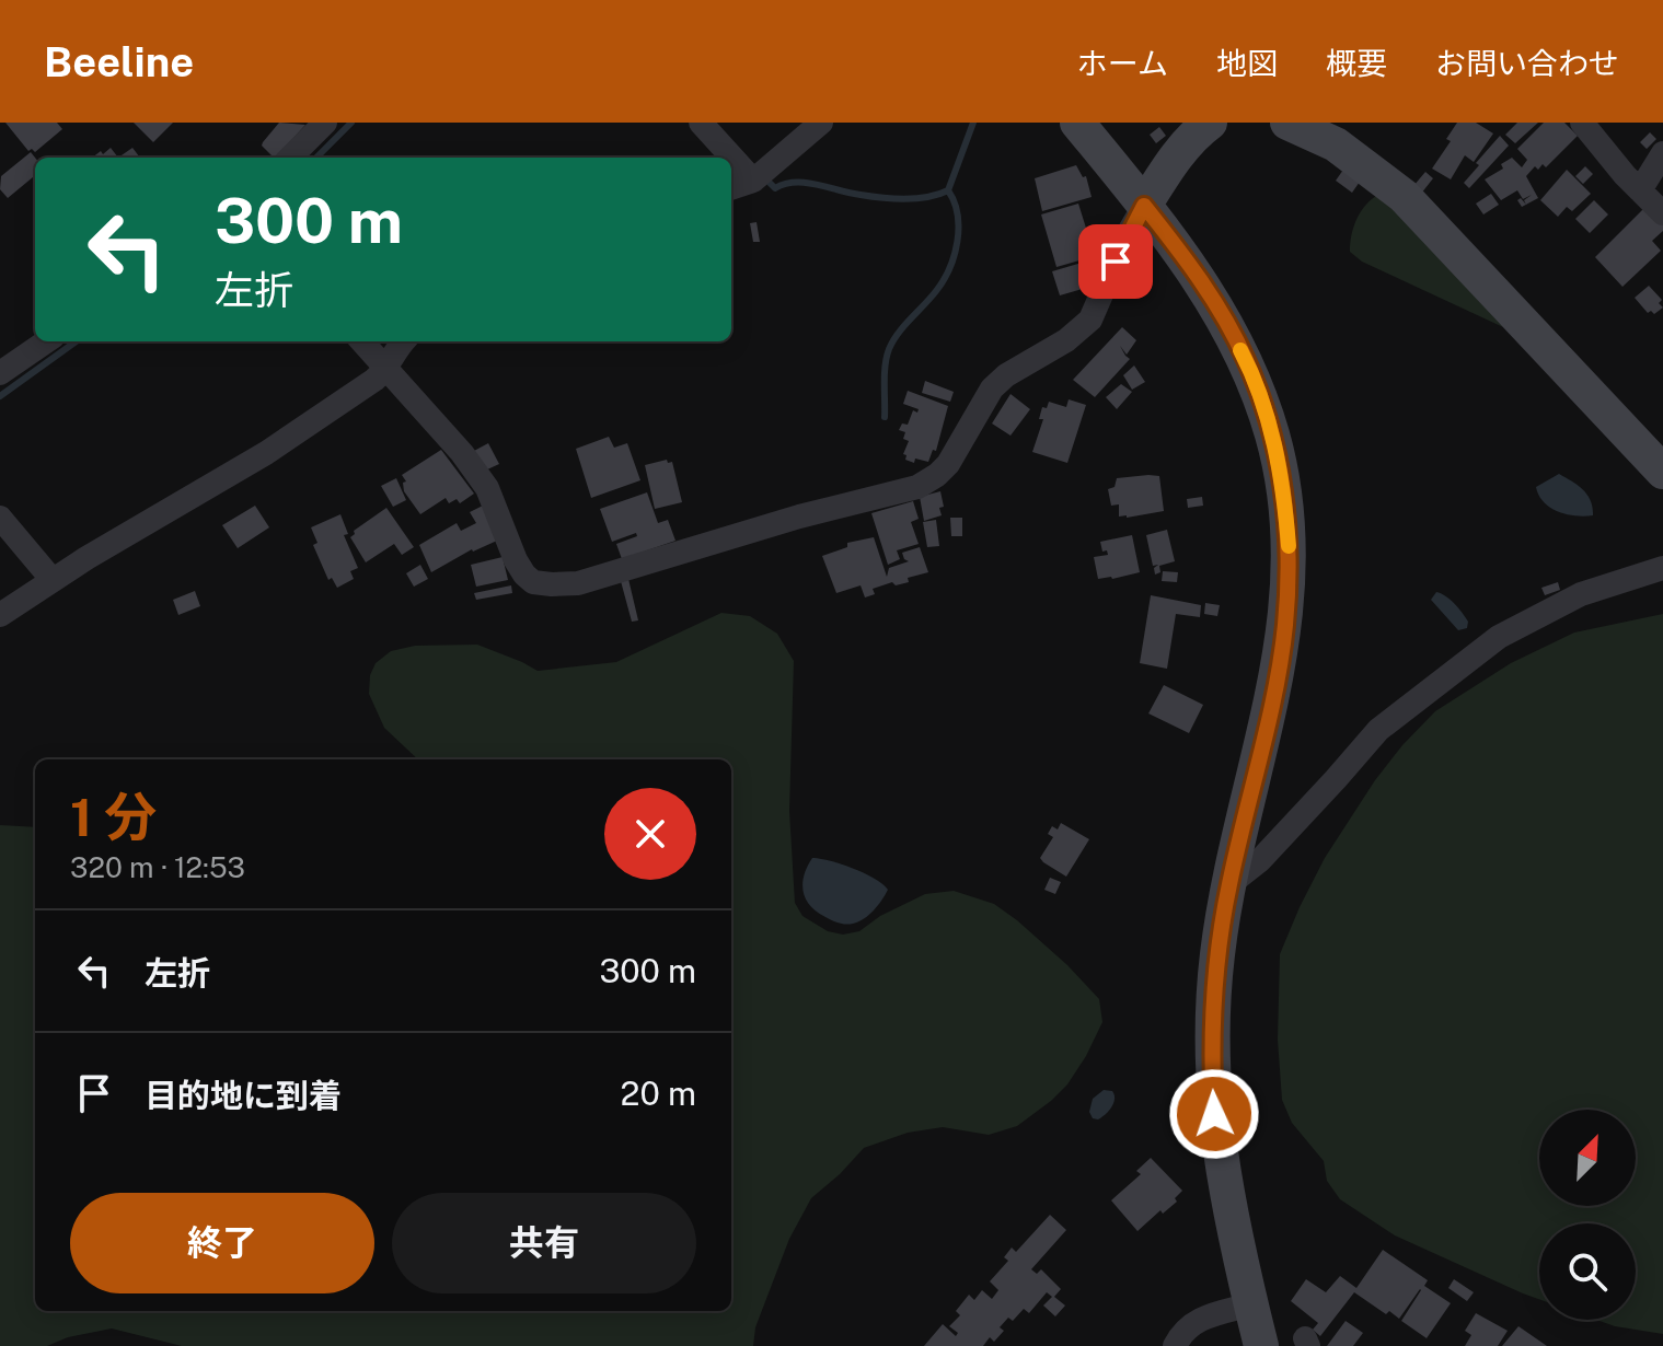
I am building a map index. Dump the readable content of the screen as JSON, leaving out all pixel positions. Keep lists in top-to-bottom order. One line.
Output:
{"north":"top right","page":{"header":"Beeline","nav":["ホーム","地図","概要","お問い合わせ"],"turn":["300 m","左折"],"heading":["1 分","320 m · 12:53"],"list":[{"name":"左折","value":"300 m"},{"name":"目的地に到着","value":"20 m"}],"buttons":["終了","共有"]}}
